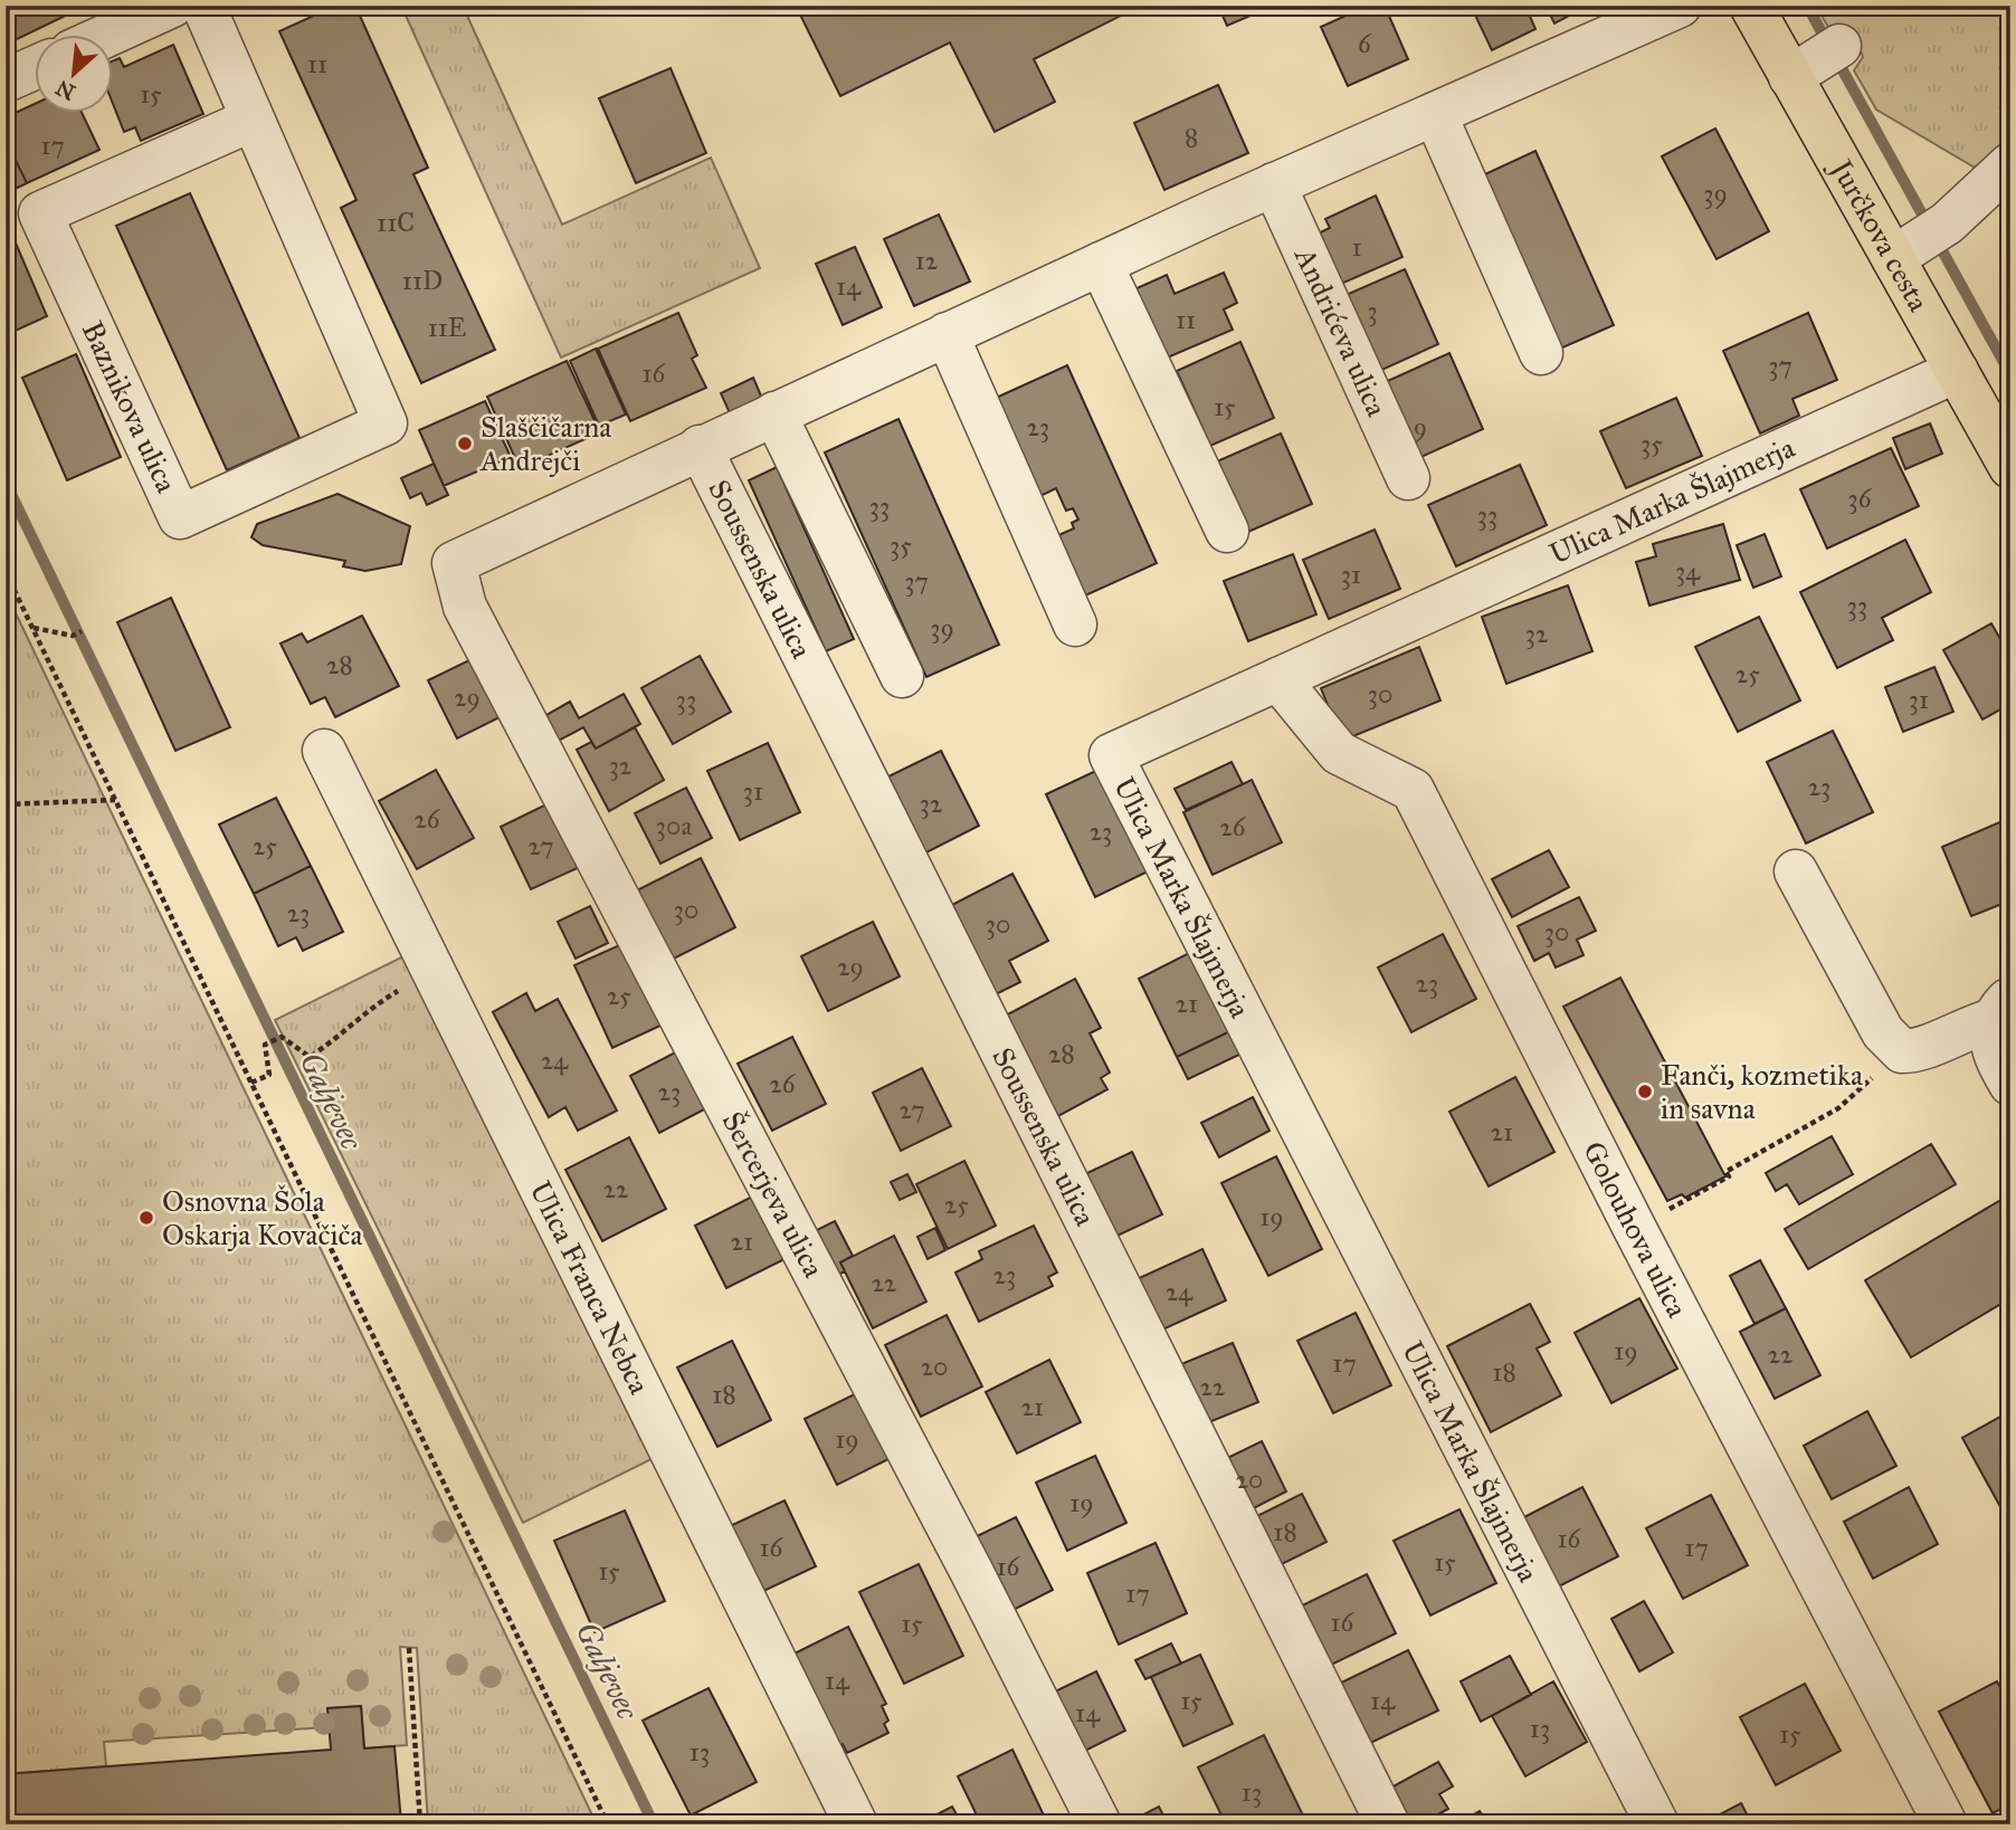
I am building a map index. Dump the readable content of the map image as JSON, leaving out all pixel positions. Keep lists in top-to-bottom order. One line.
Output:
{"streets":{"main road":["Jurčkova cesta"],"street":["Andrićeva ulica","Baznikova ulica","Ulica Marka Šlajmerja","Soussenska ulica","Šercerjeva ulica","Golouhova ulica","Ulica Franca Nebca"]},"crossings":[["Jurčkova cesta","Ulica Marka Šlajmerja"],["Ulica Marka Šlajmerja","Golouhova ulica"],["Soussenska ulica","Šercerjeva ulica"]],"water":["Galjevec"],"places":["Slaščičarna Andrejči","Fanči, kozmetika in savna","Osnovna Šola Oskarja Kovačiča"],"house_numbers":["6","11","15","8","17","39","11C","1","12","11D","14","3","11","11E","37","16","15","23","9","35","36","33","33","35","34","31","37","33","39","32","28","25","30","29","33","31","32","23","31","32","26","30a","26","23","25","27","30","23","30","30","29","23","25","21","28","24","26","23","27","21","22","25","19","21","23","22","24","19","22","17","20","18","22","18","21","19","20","19","18","16","16","17","15","16","15","17","16","15","14","15","14","14","13","15","13","13"],"north":"bottom left"}
